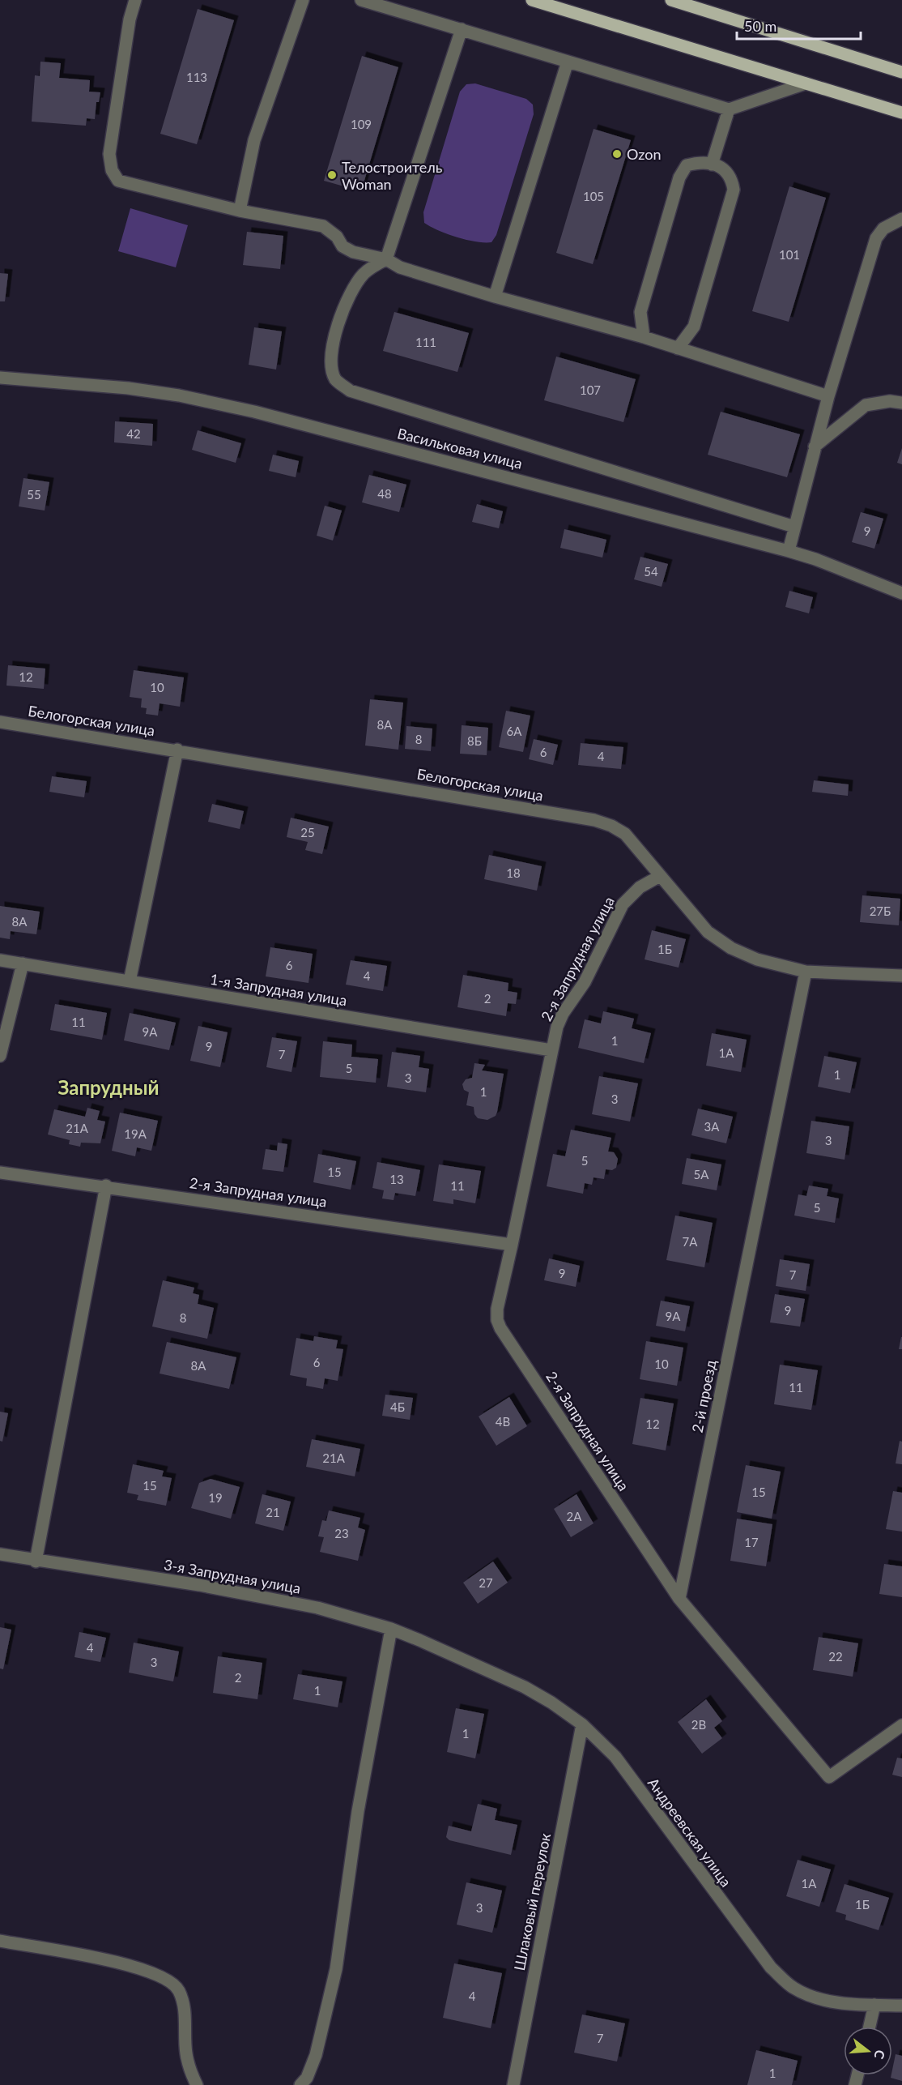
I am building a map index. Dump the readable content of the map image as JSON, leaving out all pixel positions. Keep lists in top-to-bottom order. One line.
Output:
{"streets":{"street":["Васильковая улица","Белогорская улица","2-я Запрудная улица","1-я Запрудная улица","2-й проезд","3-я Запрудная улица","Андреевская улица","Шлаковый переулок"]},"crossings":[["Белогорская улица","2-я Запрудная улица"],["Белогорская улица","2-й проезд"],["2-я Запрудная улица","1-я Запрудная улица"],["2-я Запрудная улица","2-й проезд"],["3-я Запрудная улица","Андреевская улица"],["Андреевская улица","Шлаковый переулок"]],"districts":["Запрудный"],"places":["Ozon","Телостроитель Woman"],"house_numbers":["113","109","105","101","111","107","42","48","55","9","54","12","10","8А","6А","8","8Б","6","4","25","18","27Б","8А","1Б","6","4","2","11","9А","1","9","1А","7","5","1","3","1","3","3А","21А","19А","3","5","15","5А","13","11","5","7А","9","7","9","9А","8","6","10","8А","11","4Б","4В","12","21А","15","15","19","21","2А","23","17","27","4","22","3","2","1","2В","1","1А","1Б","3","4","7","1"],"scale_bar":"50 m","north":"right"}
